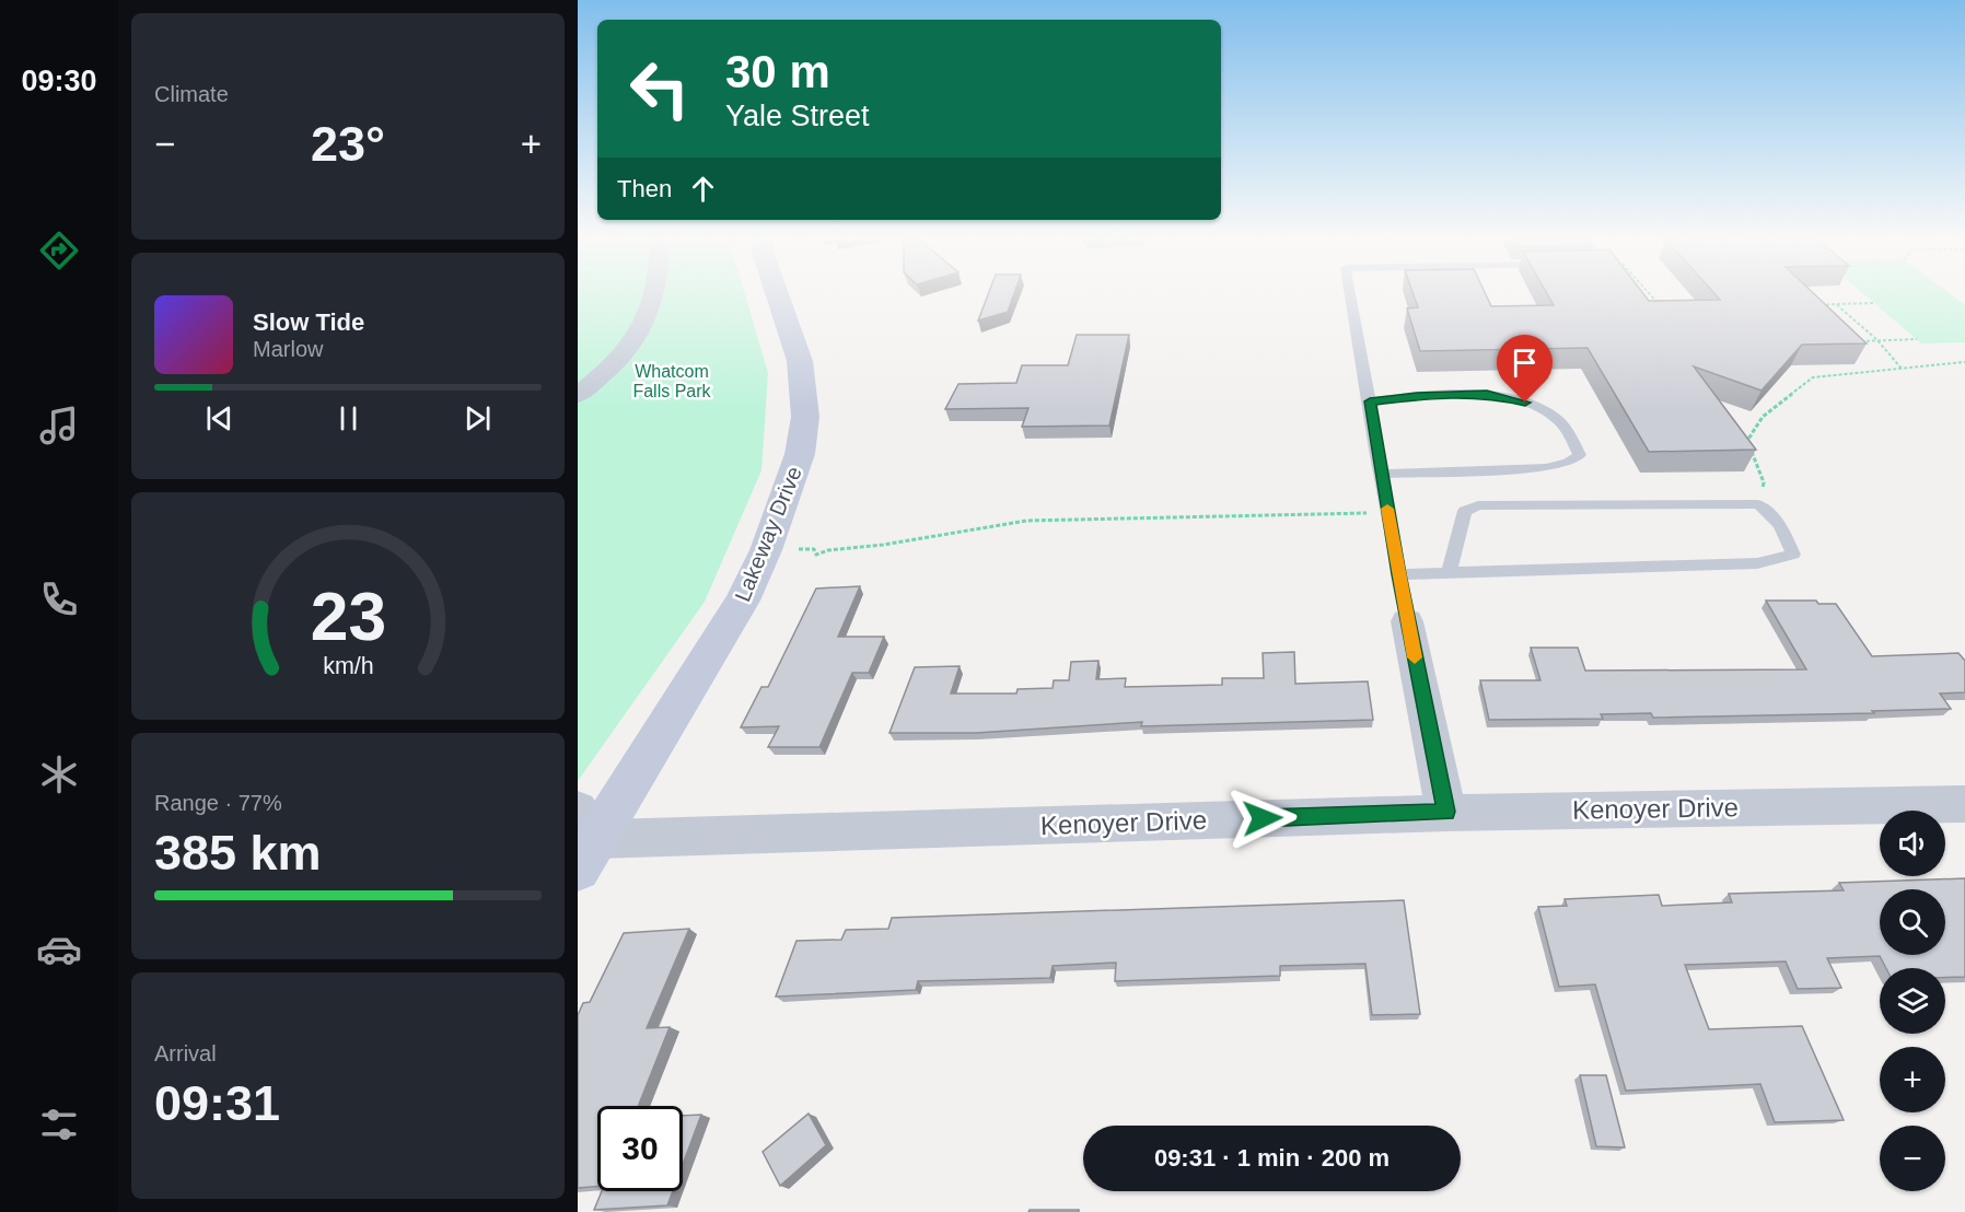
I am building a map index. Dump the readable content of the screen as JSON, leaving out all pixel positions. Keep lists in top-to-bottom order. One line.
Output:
{"streets":{"main road":["Lakeway Drive"],"street":["Kenoyer Drive"]},"crossings":[["Lakeway Drive","Kenoyer Drive"]],"parks":["Whatcom Falls Park"],"page":{"tabs":"09:30","tile":["Climate",["Range · 77%","385 km"],["Arrival","09:31"]],"turn":["30 m","Yale Street"],"heat":["−","23°","+"],"then":"Then","song":["Slow Tide","Marlow"],"map_buttons":["+","−"],"limit":"30","trip":"09:31 · 1 min · 200 m","gauge":["23","km/h"]}}
